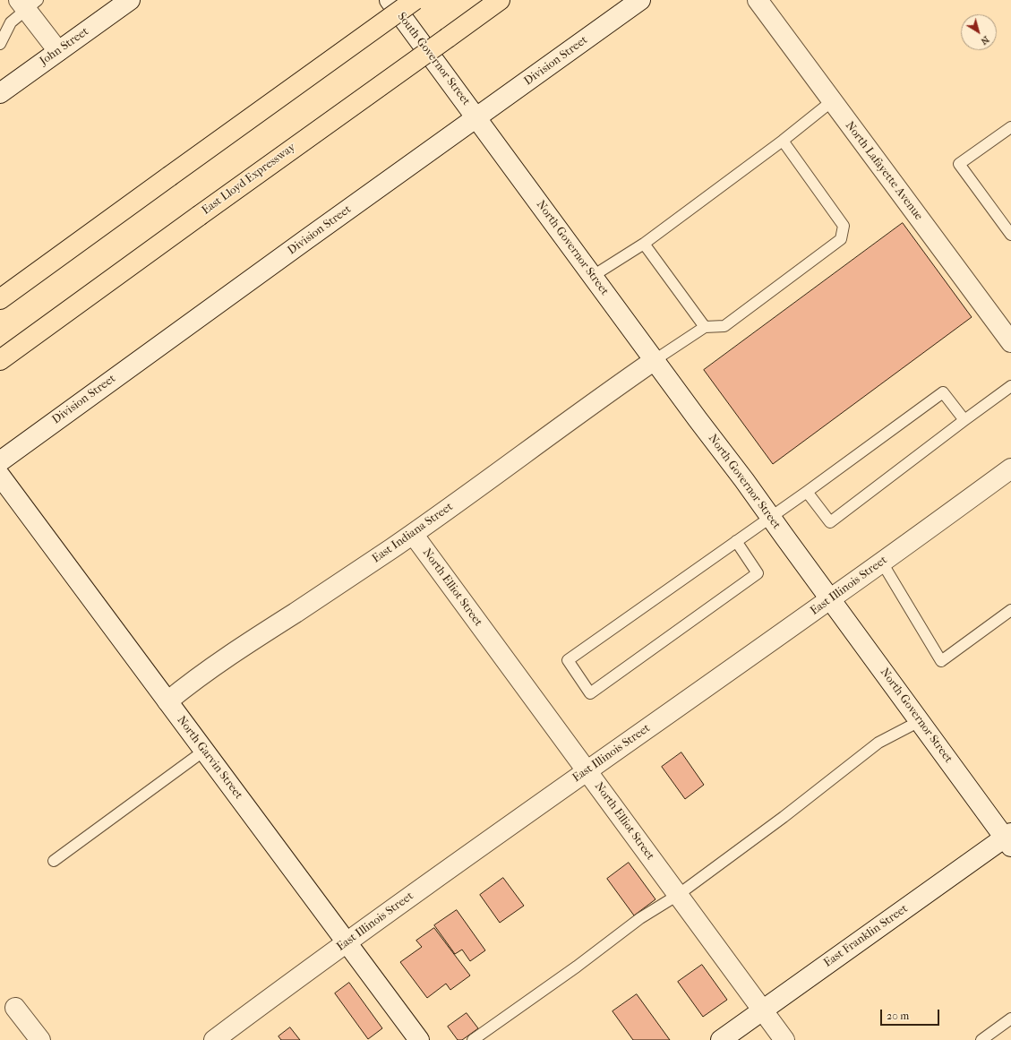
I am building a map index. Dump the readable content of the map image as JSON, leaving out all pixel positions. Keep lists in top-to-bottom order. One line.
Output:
{"streets":{"highway":["East Lloyd Expressway"],"street":["John Street","South Governor Street","Division Street","North Lafayette Avenue","North Governor Street","East Indiana Street","East Illinois Street","North Elliot Street","North Garvin Street","East Franklin Street"]},"crossings":[["South Governor Street","Division Street"],["South Governor Street","North Governor Street"],["Division Street","North Governor Street"],["North Governor Street","East Indiana Street"],["North Governor Street","East Illinois Street"],["North Governor Street","East Franklin Street"],["East Indiana Street","North Elliot Street"],["East Indiana Street","North Garvin Street"],["East Illinois Street","North Elliot Street"],["East Illinois Street","North Garvin Street"],["North Elliot Street","East Franklin Street"]],"scale_bar":"20 m","north":"bottom right"}
